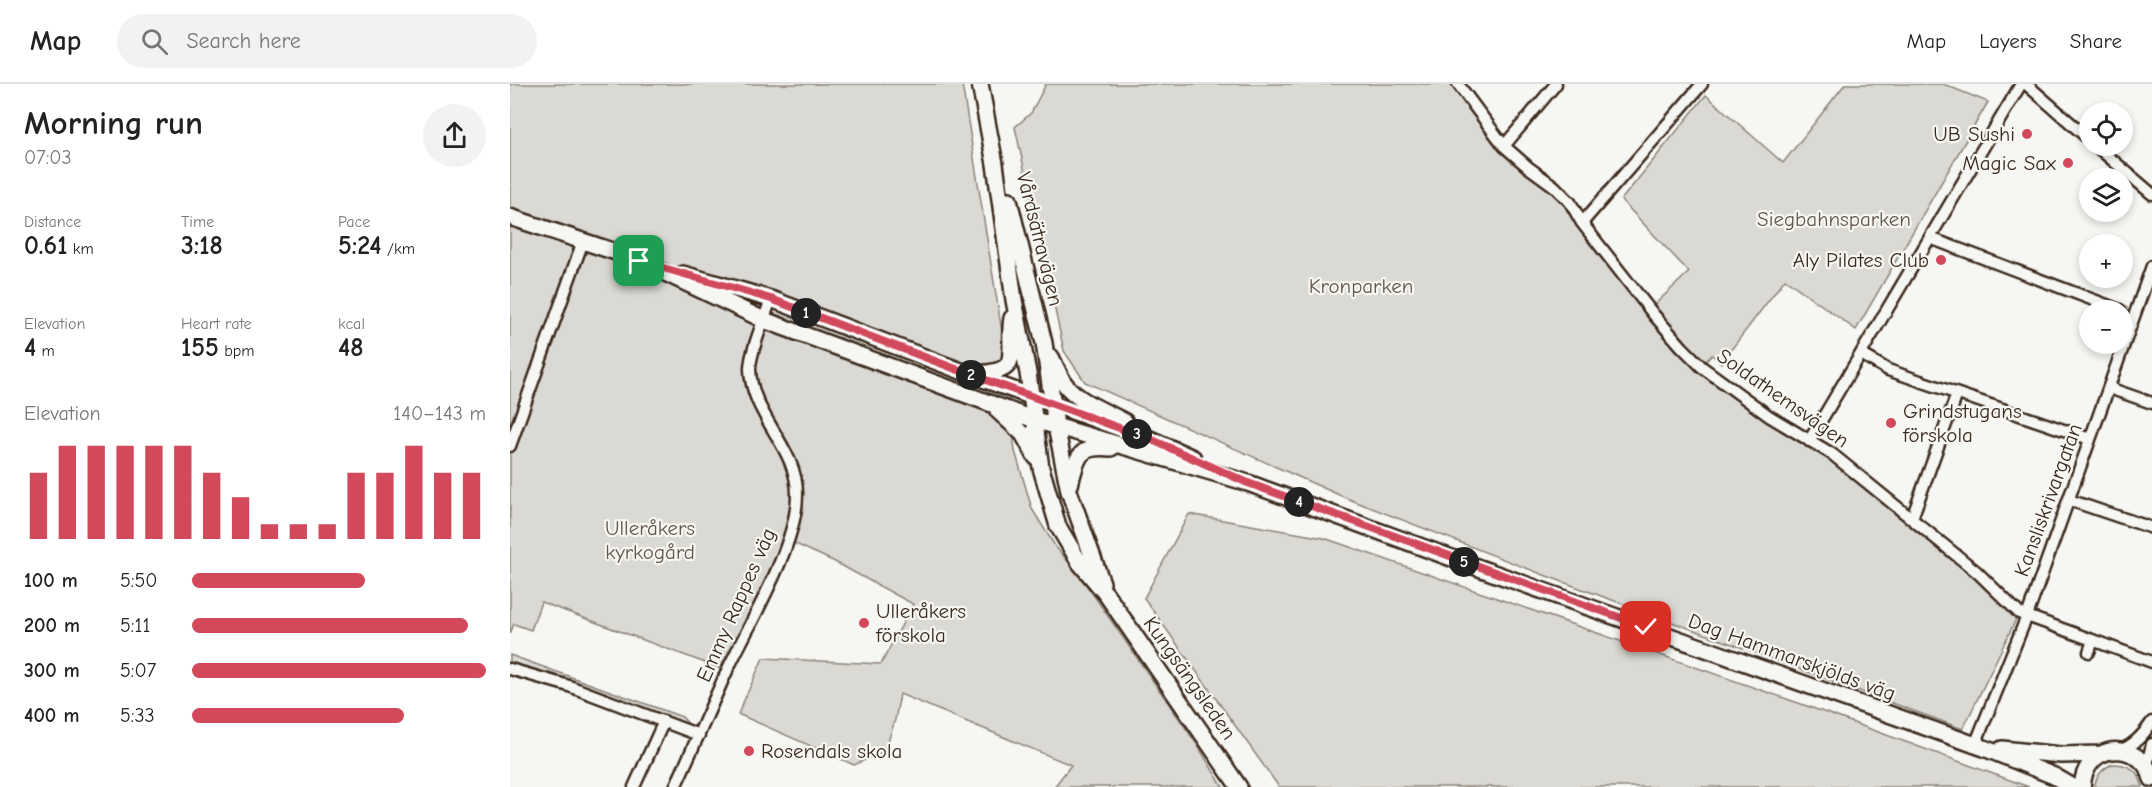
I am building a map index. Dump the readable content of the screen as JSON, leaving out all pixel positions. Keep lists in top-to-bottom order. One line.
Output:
{"streets":{"main road":["Vårdsätravägen","Dag Hammarskjölds väg","Kungsängsleden"],"street":["Soldathemsvägen","Kansliskrivargatan","Emmy Rappes väg"]},"crossings":[["Vårdsätravägen","Dag Hammarskjölds väg"],["Vårdsätravägen","Kungsängsleden"],["Soldathemsvägen","Kansliskrivargatan"],["Kansliskrivargatan","Dag Hammarskjölds väg"],["Emmy Rappes väg","Dag Hammarskjölds väg"],["Dag Hammarskjölds väg","Kungsängsleden"]],"parks":["Siegbahnsparken","Kronparken","Ulleråkers kyrkogård"],"places":["UB Sushi","Magic Sax","Aly Pilates Club","Grindstugans förskola","Ulleråkers förskola","Rosendals skola"],"page":{"header":"Map","search":"Search here","nav":["Map","Layers","Share"],"heading":["Morning run","07:03"],"map_buttons":["+","−"],"stats":[["Distance","0.61 km"],["Time","3:18"],["Pace","5:24 /km"],["Elevation","4 m"],["Heart rate","155 bpm"],["kcal","48"]],"pins":["1","2","3","4","5"],"chart":["Elevation","140–143 m"],"list":[{"name":"100 m","note":"5:50"},{"name":"200 m","note":"5:11"},{"name":"300 m","note":"5:07"},{"name":"400 m","note":"5:33"}]}}
